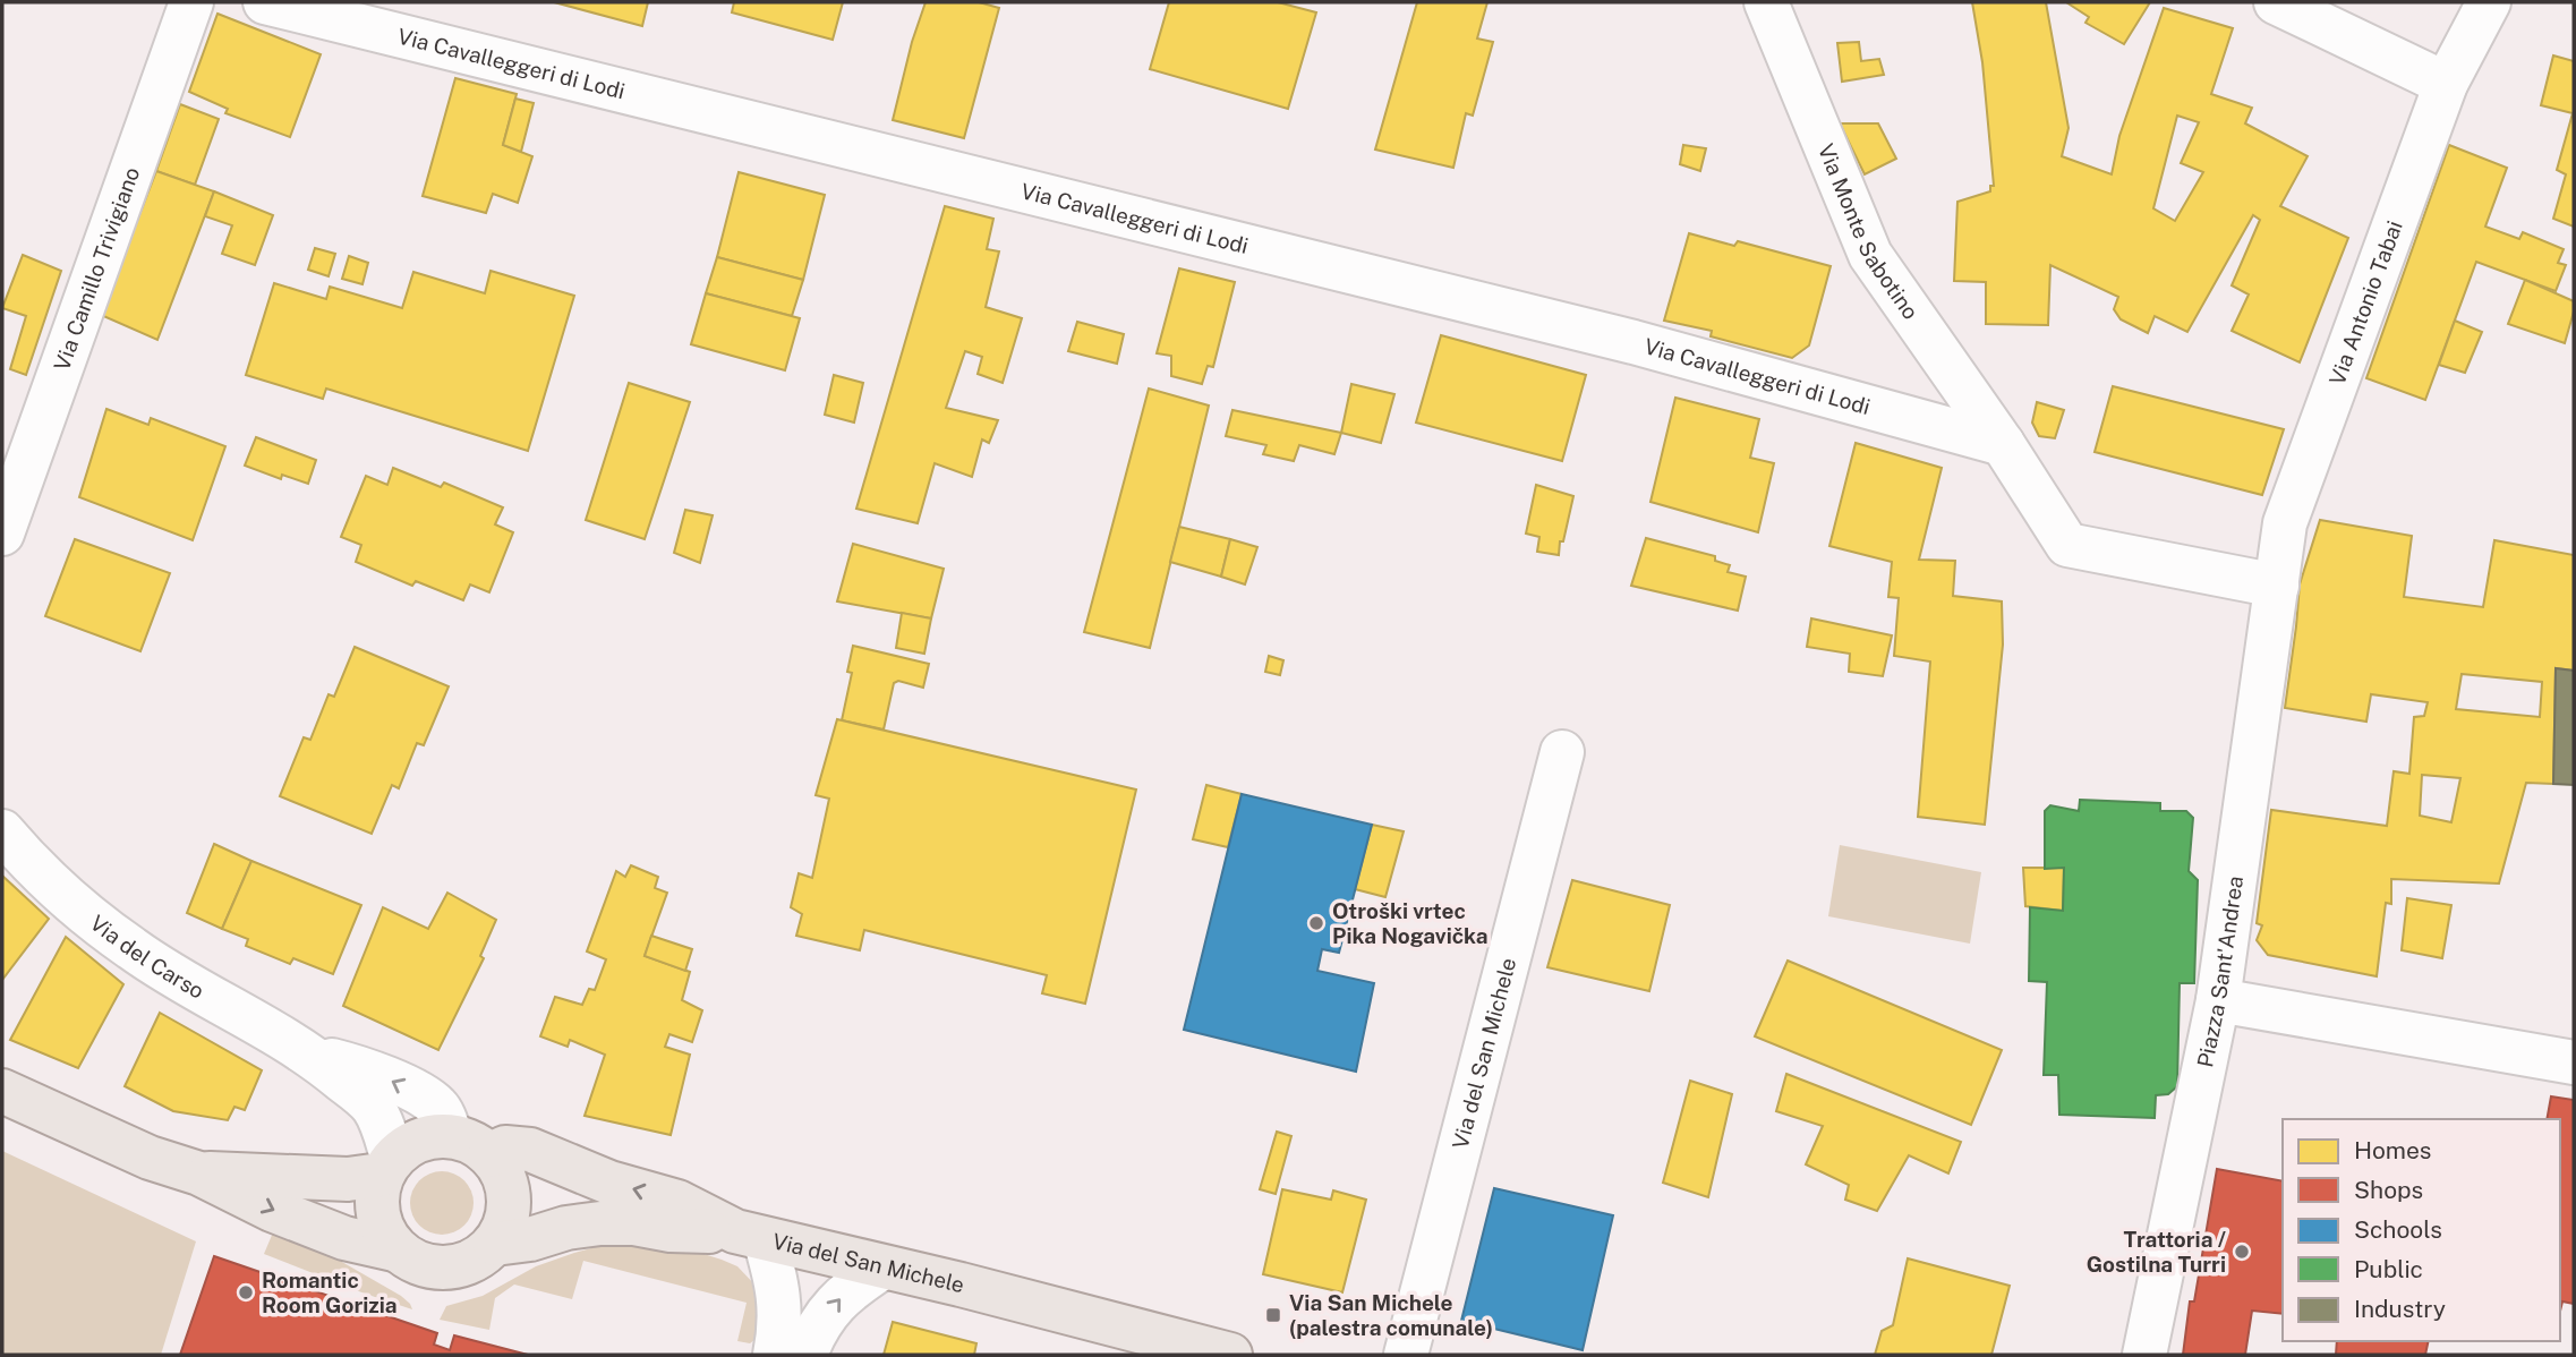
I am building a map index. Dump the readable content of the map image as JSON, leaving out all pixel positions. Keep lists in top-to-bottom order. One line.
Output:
{"streets":{"main road":["Via del San Michele"],"street":["Via Cavalleggeri di Lodi","Via Monte Sabotino","Via Camillo Trivigiano","Via Antonio Tabai","Via del Carso","Piazza Sant'Andrea"]},"crossings":[["Via Cavalleggeri di Lodi","Via Monte Sabotino"],["Via Antonio Tabai","Piazza Sant'Andrea"],["Via del Carso","Via del San Michele"]],"places":{"other":["Otroški vrtec Pika Nogavička","Trattoria / Gostilna Turri","Romantic Room Gorizia"],"transit":["Via San Michele (palestra comunale)"]},"legend":["Homes","Shops","Schools","Public","Industry"]}
